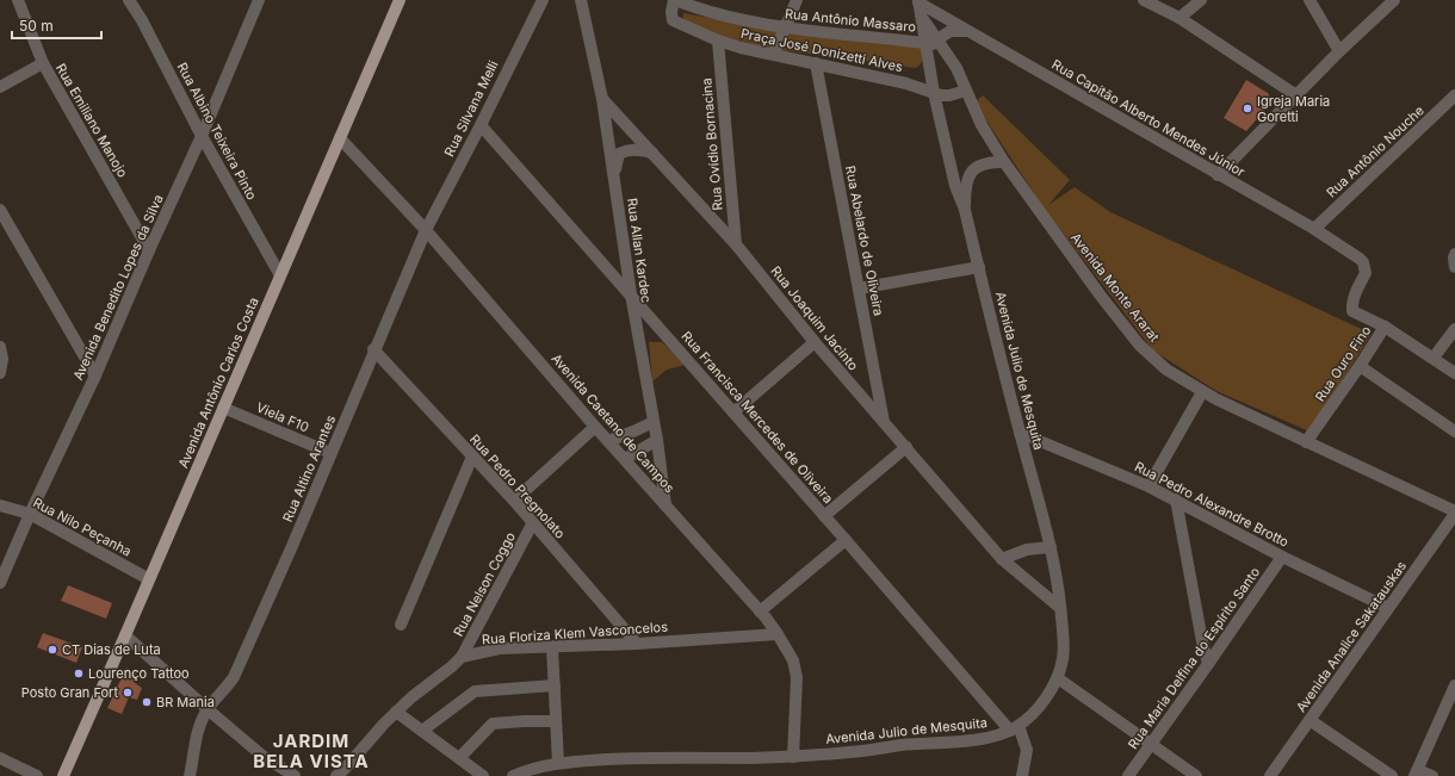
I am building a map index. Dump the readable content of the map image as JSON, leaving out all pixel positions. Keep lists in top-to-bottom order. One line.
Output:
{"streets":{"main road":["Avenida Antônio Carlos Costa"],"street":["Rua Antônio Massaro","Praça José Donizetti Alves","Rua Silvana Melli","Rua Capitão Alberto Mendes Júnior","Rua Emiliano Manojo","Rua Albino Teixeira Pinto","Rua Ovídio Bornacina","Rua Antônio Nouche","Rua Abelardo de Oliveira","Rua Allan Kardec","Avenida Benedito Lopes da Silva","Avenida Monte Ararat","Rua Joaquim Jacinto","Rua Ouro Fino","Avenida Julio de Mesquita","Viela F10","Rua Francisca Mercedes de Oliveira","Avenida Caetano de Campos","Rua Altino Arantes","Rua Pedro Pregnolato","Rua Pedro Alexandre Brotto","Rua Nilo Peçanha","Rua Nelson Coggo","Rua Floriza Klem Vasconcelos","Avenida Analice Sakatauskas","Rua Maria Delfina do Espírito Santo"]},"crossings":[["Rua Antônio Massaro","Praça José Donizetti Alves"],["Rua Antônio Massaro","Avenida Monte Ararat"],["Rua Antônio Massaro","Avenida Julio de Mesquita"],["Praça José Donizetti Alves","Rua Ovídio Bornacina"],["Praça José Donizetti Alves","Rua Abelardo de Oliveira"],["Praça José Donizetti Alves","Avenida Monte Ararat"],["Praça José Donizetti Alves","Avenida Julio de Mesquita"],["Rua Silvana Melli","Rua Francisca Mercedes de Oliveira"],["Rua Silvana Melli","Avenida Caetano de Campos"],["Rua Silvana Melli","Rua Altino Arantes"],["Rua Capitão Alberto Mendes Júnior","Rua Antônio Nouche"],["Rua Capitão Alberto Mendes Júnior","Rua Ouro Fino"],["Rua Capitão Alberto Mendes Júnior","Avenida Julio de Mesquita"],["Rua Emiliano Manojo","Avenida Benedito Lopes da Silva"],["Rua Albino Teixeira Pinto","Avenida Benedito Lopes da Silva"],["Rua Albino Teixeira Pinto","Avenida Antônio Carlos Costa"],["Rua Ovídio Bornacina","Rua Joaquim Jacinto"],["Rua Antônio Nouche","Rua Ouro Fino"],["Rua Abelardo de Oliveira","Rua Joaquim Jacinto"],["Rua Allan Kardec","Rua Joaquim Jacinto"],["Rua Allan Kardec","Rua Francisca Mercedes de Oliveira"],["Rua Allan Kardec","Avenida Caetano de Campos"],["Avenida Benedito Lopes da Silva","Rua Nilo Peçanha"],["Avenida Monte Ararat","Rua Ouro Fino"],["Avenida Monte Ararat","Avenida Julio de Mesquita"],["Avenida Monte Ararat","Avenida Analice Sakatauskas"],["Rua Joaquim Jacinto","Avenida Julio de Mesquita"],["Avenida Julio de Mesquita","Rua Francisca Mercedes de Oliveira"],["Avenida Julio de Mesquita","Avenida Caetano de Campos"],["Avenida Julio de Mesquita","Rua Pedro Alexandre Brotto"],["Avenida Antônio Carlos Costa","Viela F10"],["Avenida Antônio Carlos Costa","Avenida Caetano de Campos"],["Avenida Antônio Carlos Costa","Rua Nilo Peçanha"],["Viela F10","Rua Altino Arantes"],["Avenida Caetano de Campos","Rua Altino Arantes"],["Avenida Caetano de Campos","Rua Floriza Klem Vasconcelos"],["Rua Altino Arantes","Rua Pedro Pregnolato"],["Rua Pedro Pregnolato","Rua Nelson Coggo"],["Rua Pedro Pregnolato","Rua Floriza Klem Vasconcelos"],["Rua Pedro Alexandre Brotto","Avenida Analice Sakatauskas"],["Rua Pedro Alexandre Brotto","Rua Maria Delfina do Espírito Santo"],["Rua Nelson Coggo","Rua Floriza Klem Vasconcelos"]],"districts":["JARDIM BELA VISTA"],"places":["Igreja Maria Goretti","CT Dias de Luta","Lourenço Tattoo","Posto Gran Fort","BR Mania"],"scale_bar":"50 m"}
